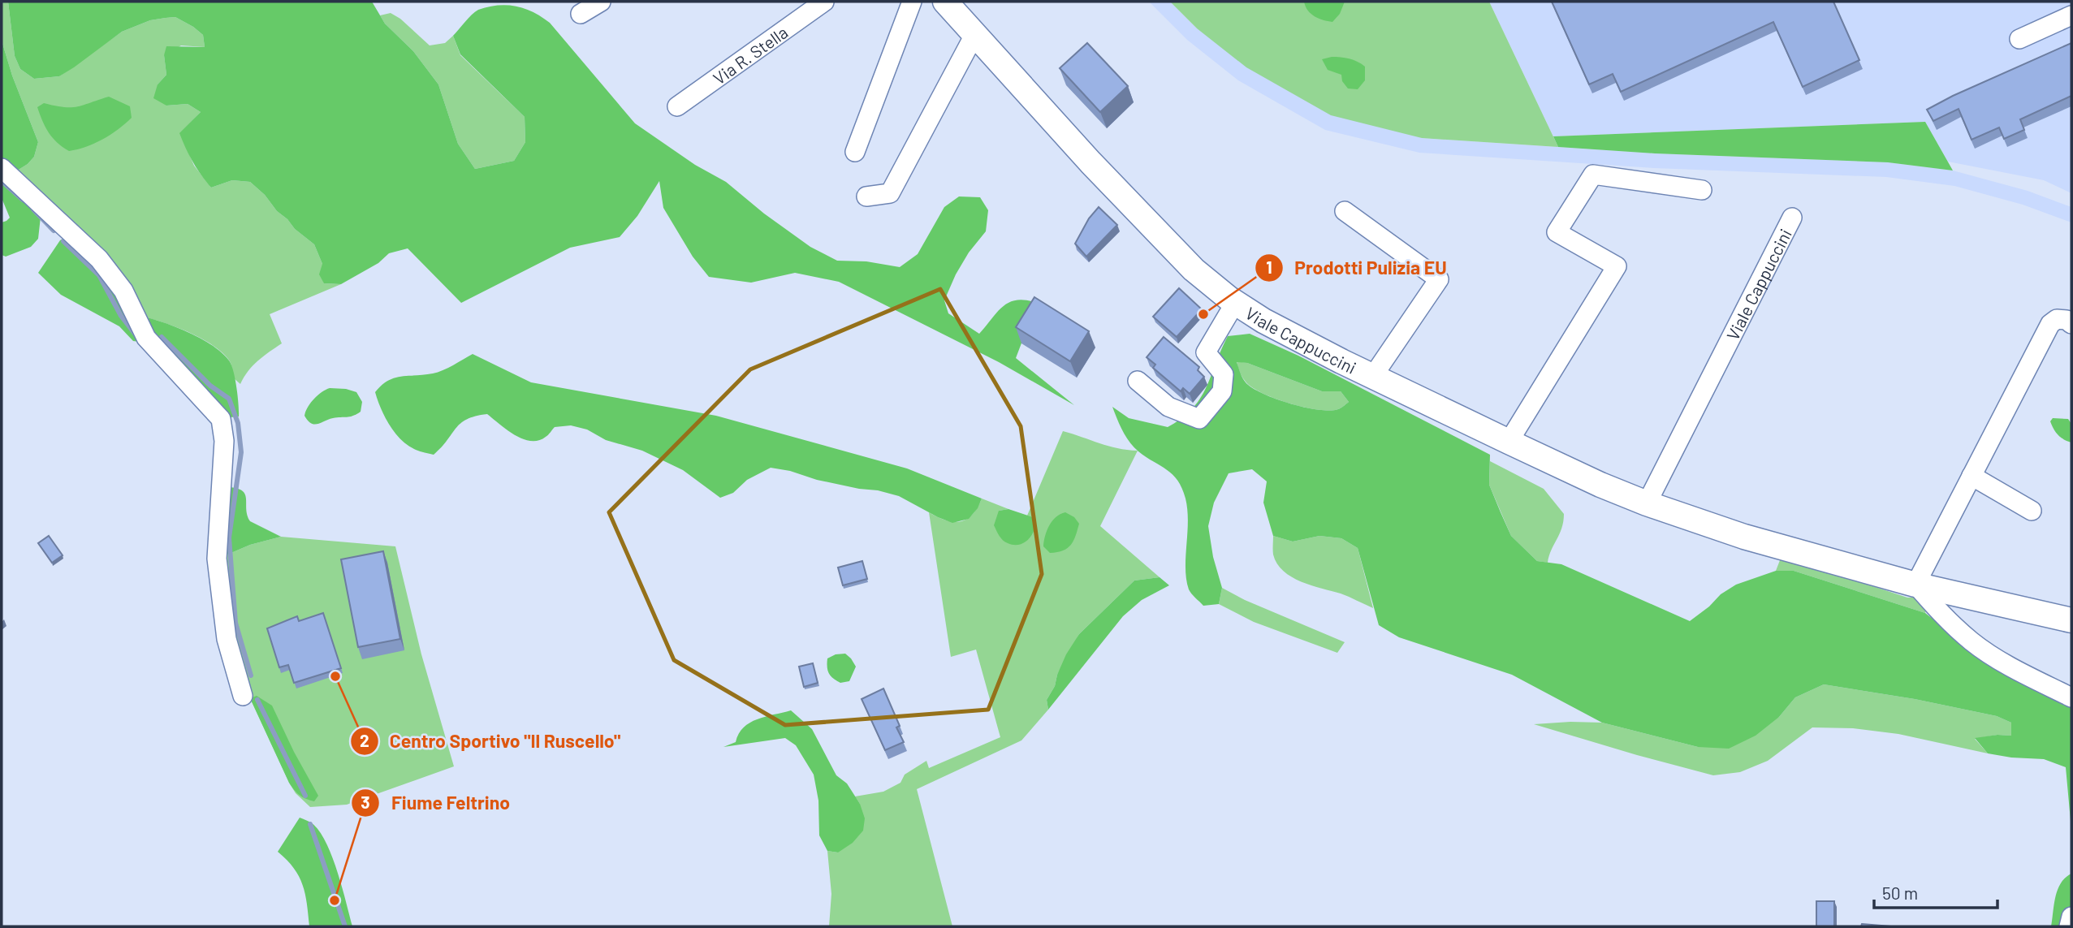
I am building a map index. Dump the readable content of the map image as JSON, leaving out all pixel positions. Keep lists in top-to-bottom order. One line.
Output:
{"streets":{"street":["Via R. Stella","Viale Cappuccini"]},"places":["Prodotti Pulizia EU","Centro Sportivo \"Il Ruscello\"","Fiume Feltrino"],"scale_bar":"50 m"}
